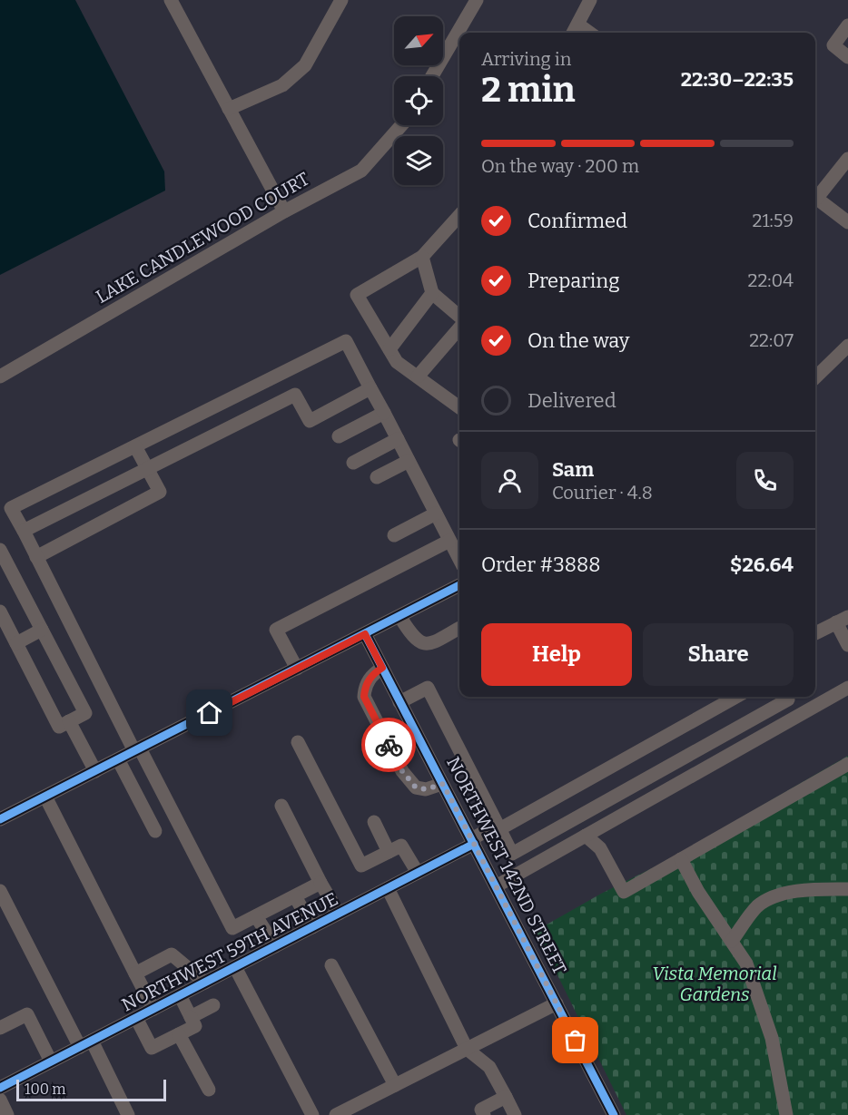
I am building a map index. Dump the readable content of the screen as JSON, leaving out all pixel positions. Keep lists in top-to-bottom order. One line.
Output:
{"streets":{"street":["LAKE CANDLEWOOD COURT","NORTHWEST 142ND STREET","NORTHWEST 59TH AVENUE"]},"crossings":[["NORTHWEST 142ND STREET","NORTHWEST 59TH AVENUE"]],"parks":["Vista Memorial Gardens"],"scale_bar":"100 m","north":"top right","page":{"heading":["2 min","Arriving in","22:30–22:35"],"panel":["Sam","Courier · 4.8","Order #3888","$26.64"],"bar":"On the way · 200 m","list":[["Confirmed","21:59"],["Preparing","22:04"],["On the way","22:07"],"Delivered"],"buttons":["Help","Share"],"scale":"100 m"}}
